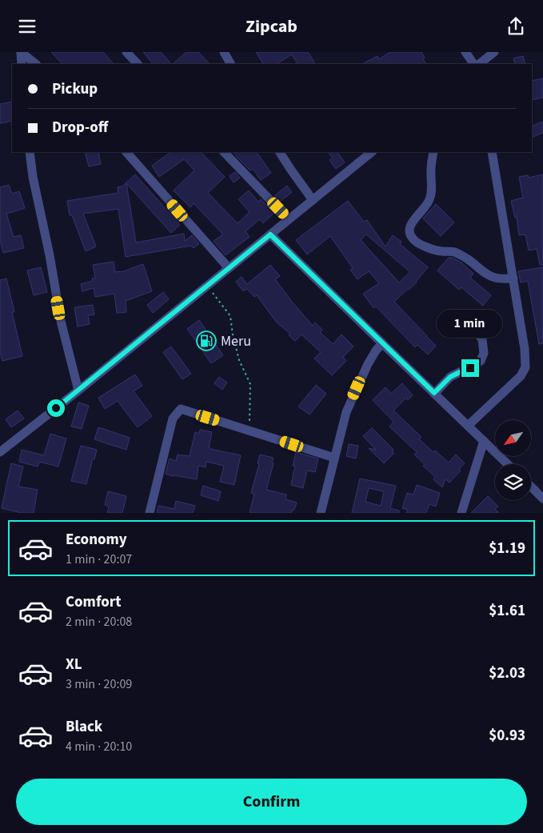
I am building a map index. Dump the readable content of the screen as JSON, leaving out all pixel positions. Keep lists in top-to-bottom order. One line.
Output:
{"places":{"fuel station":["Meru"]},"north":"bottom left","page":{"header":"Zipcab","banner":["Pickup","Drop-off"],"bubble":"1 min","list":[{"name":"Economy","note":"1 min · 20:07","value":"$1.19"},{"name":"Comfort","note":"2 min · 20:08","value":"$1.61"},{"name":"XL","note":"3 min · 20:09","value":"$2.03"},{"name":"Black","note":"4 min · 20:10","value":"$0.93"}],"buttons":"Confirm"}}
